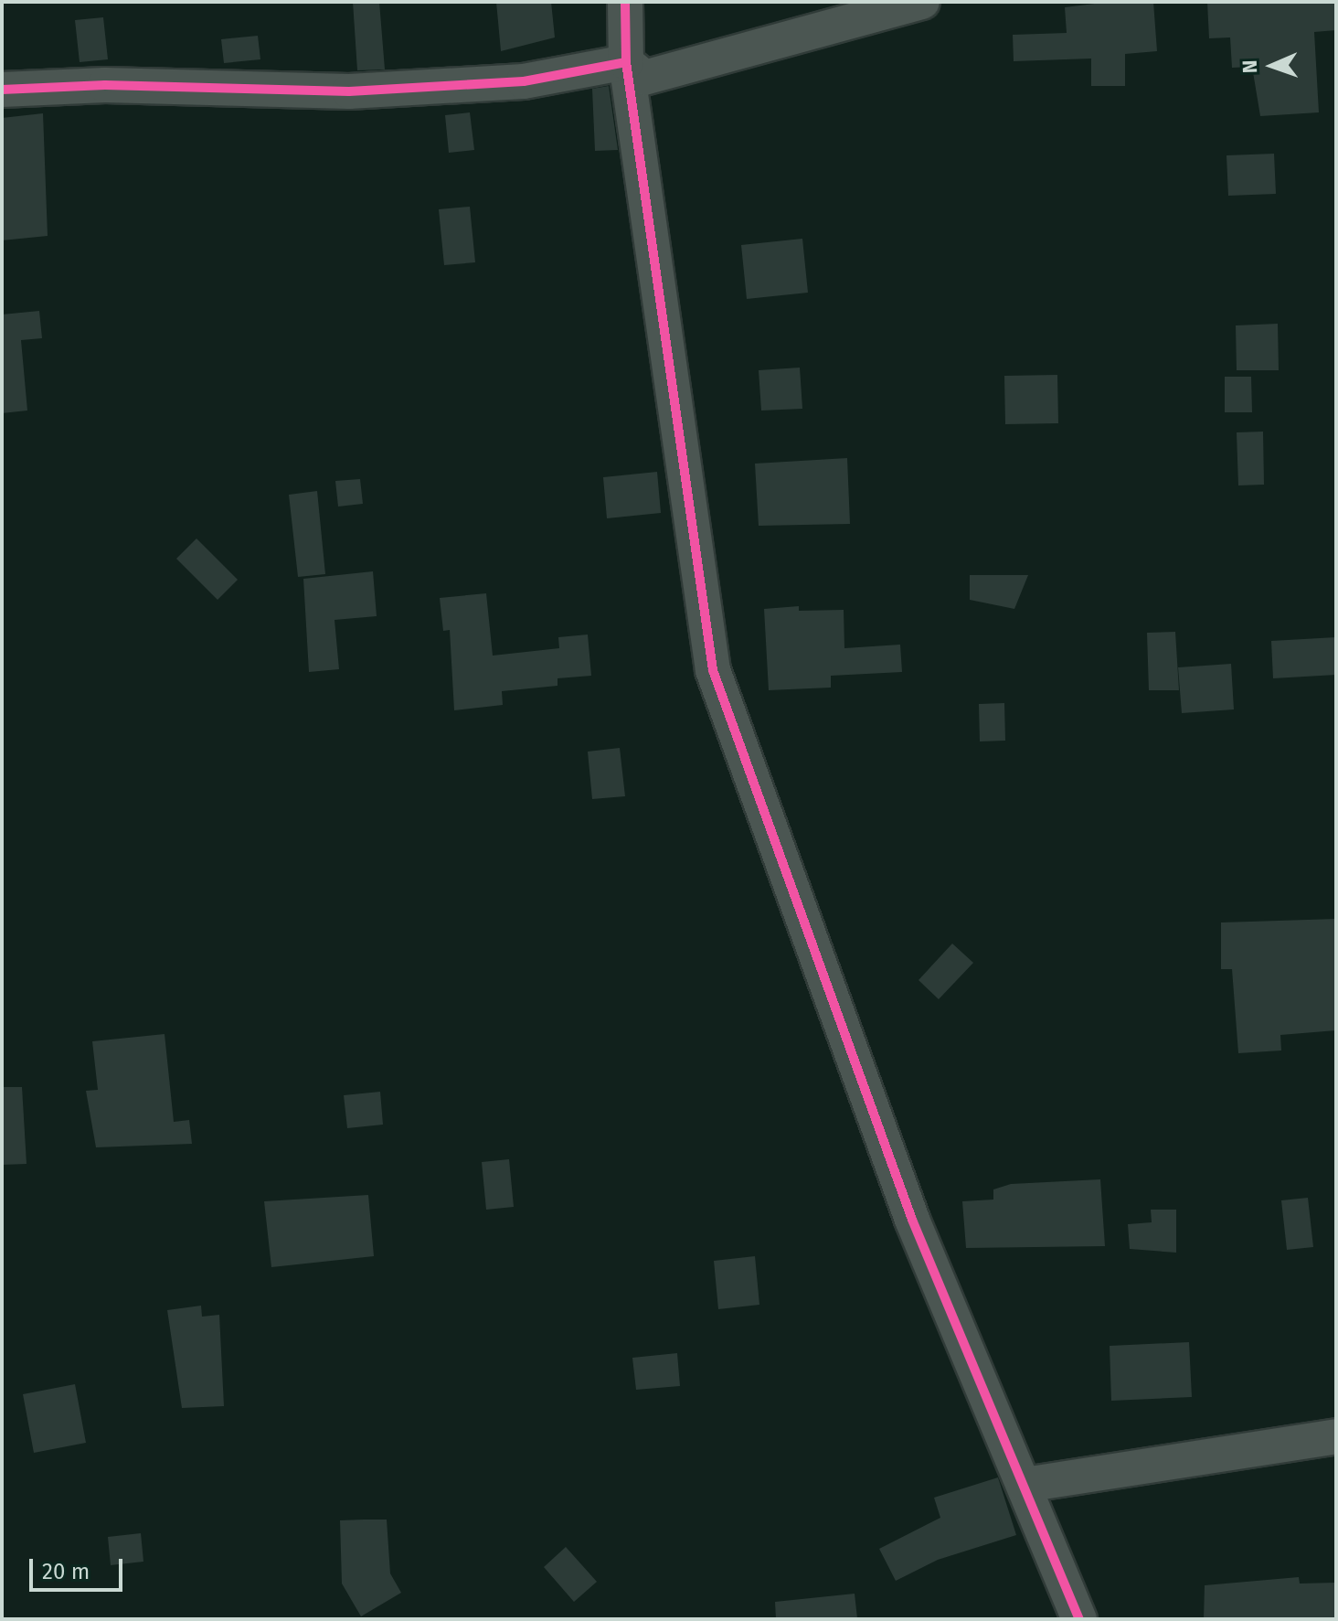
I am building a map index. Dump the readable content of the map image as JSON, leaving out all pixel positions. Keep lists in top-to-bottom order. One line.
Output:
{"scale_bar":"20 m","north":"left"}
